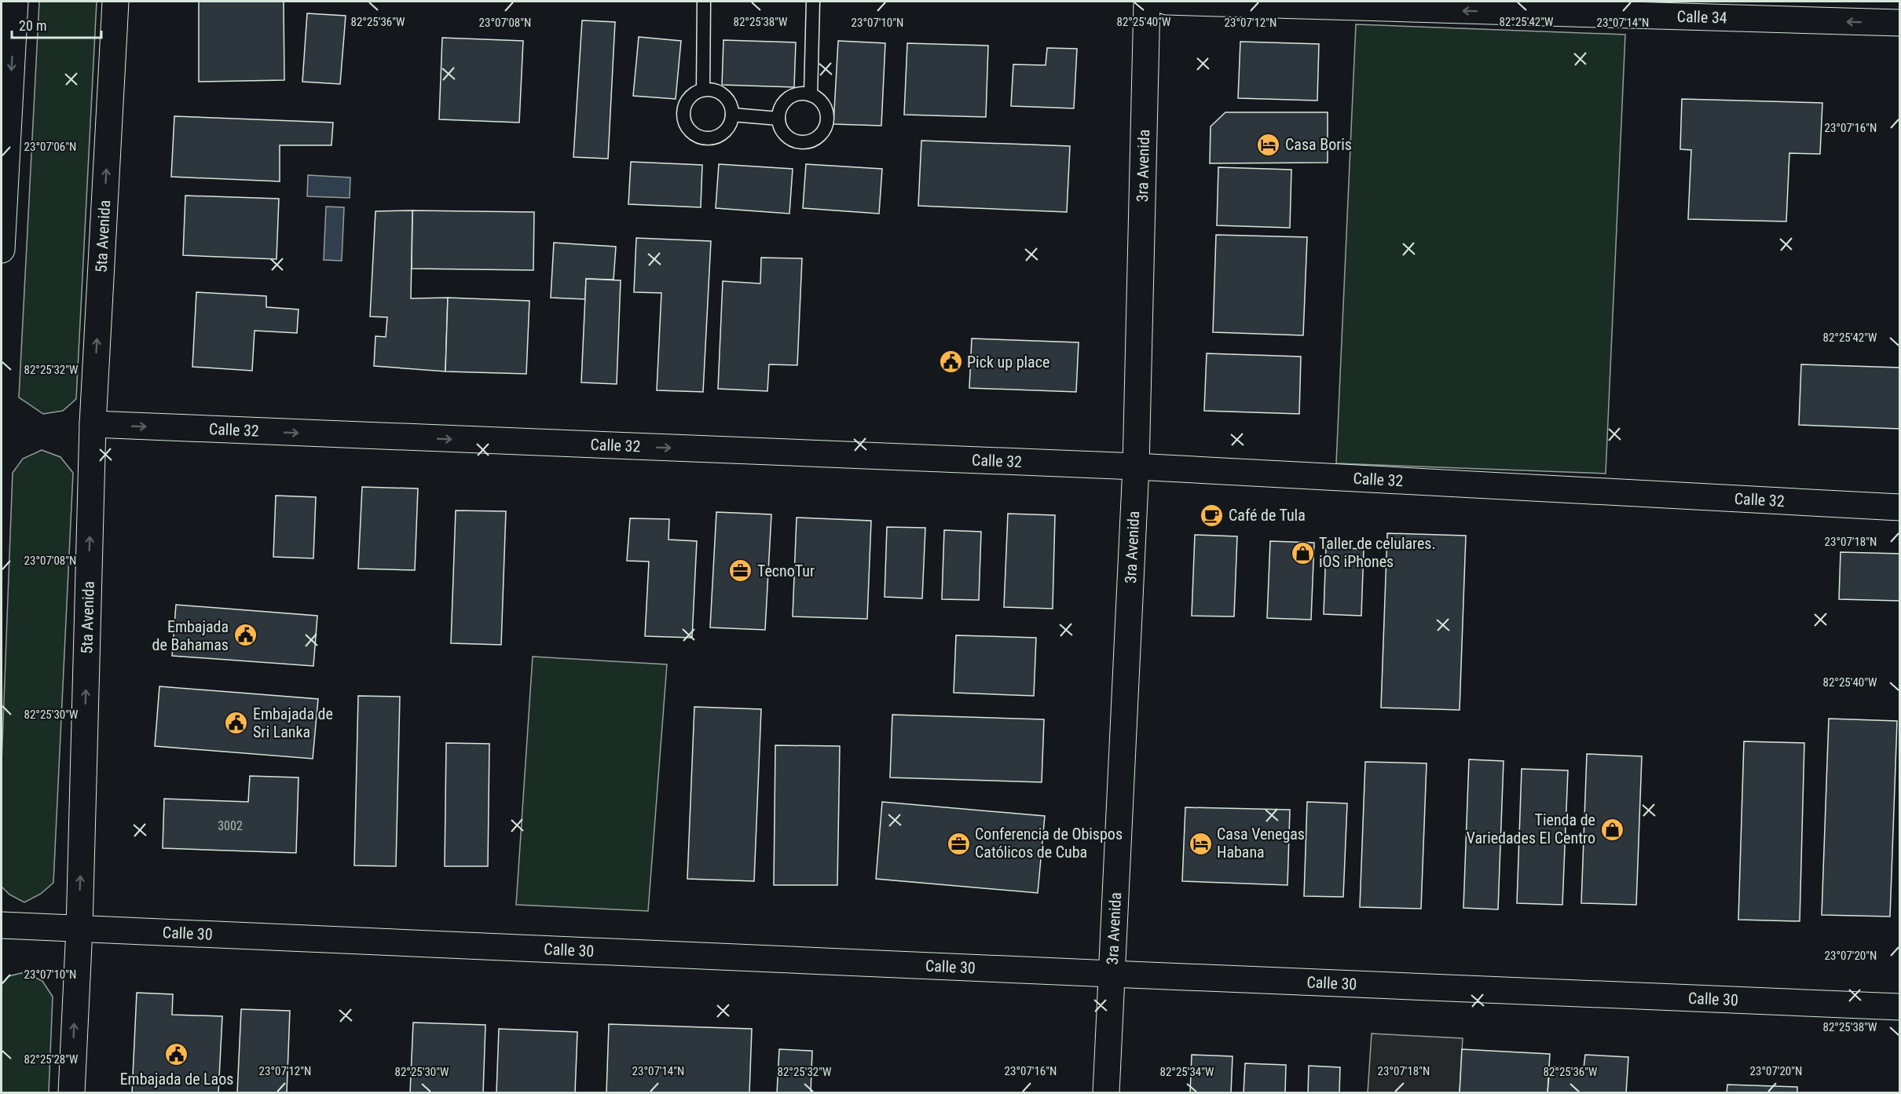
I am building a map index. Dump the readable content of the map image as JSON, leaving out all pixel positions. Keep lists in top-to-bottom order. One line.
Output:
{"streets":{"main road":["Calle 34","3ra Avenida","5ta Avenida","Calle 32","Calle 30"]},"crossings":[["3ra Avenida","Calle 32"],["3ra Avenida","Calle 30"],["5ta Avenida","Calle 32"],["5ta Avenida","Calle 30"]],"one_way":["Calle 34","5ta Avenida","Calle 32"],"places":{"hotel":["Casa Boris","Casa Venegas Habana"],"public building":["Pick up place","Embajada de Bahamas","Embajada de Sri Lanka","Embajada de Laos"],"cafe":["Café de Tula"],"shop":["Taller de celulares. iOS iPhones","Tienda de Variedades El Centro"],"office":["TecnoTur","Conferencia de Obispos Católicos de Cuba"]},"house_numbers":["3002"],"scale_bar":"20 m","coordinates":["82°25'36\"W","82°25'42\"W","82°25'38\"W","82°25'40\"W","23°07'08\"N","23°07'10\"N","23°07'12\"N","23°07'14\"N","23°07'16\"N","23°07'06\"N","82°25'32\"W","23°07'18\"N","82°25'30\"W","23°07'20\"N","82°25'28\"W","82°25'34\"W"]}
